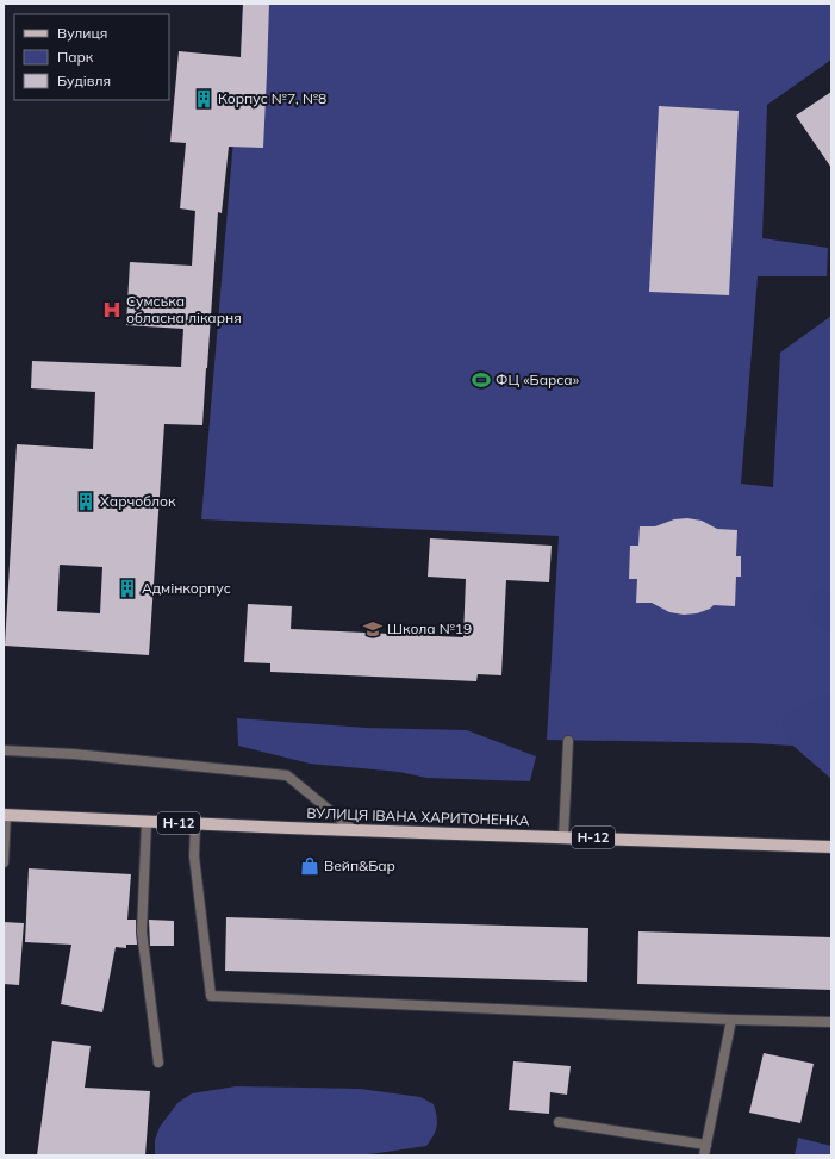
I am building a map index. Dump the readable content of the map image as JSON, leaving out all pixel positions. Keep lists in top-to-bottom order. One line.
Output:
{"streets":{"main road":["ВУЛИЦЯ ІВАНА ХАРИТОНЕНКА","Н-12"]},"places":{"building":["Корпус №7, №8","Харчоблок","Адмінкорпус"],"hospital":["Сумська обласна лікарня"],"sports":["ФЦ «Барса»"],"school or university":["Школа №19"],"shop":["Вейп&Бар"]},"legend":["Вулиця","Парк","Будівля"]}
